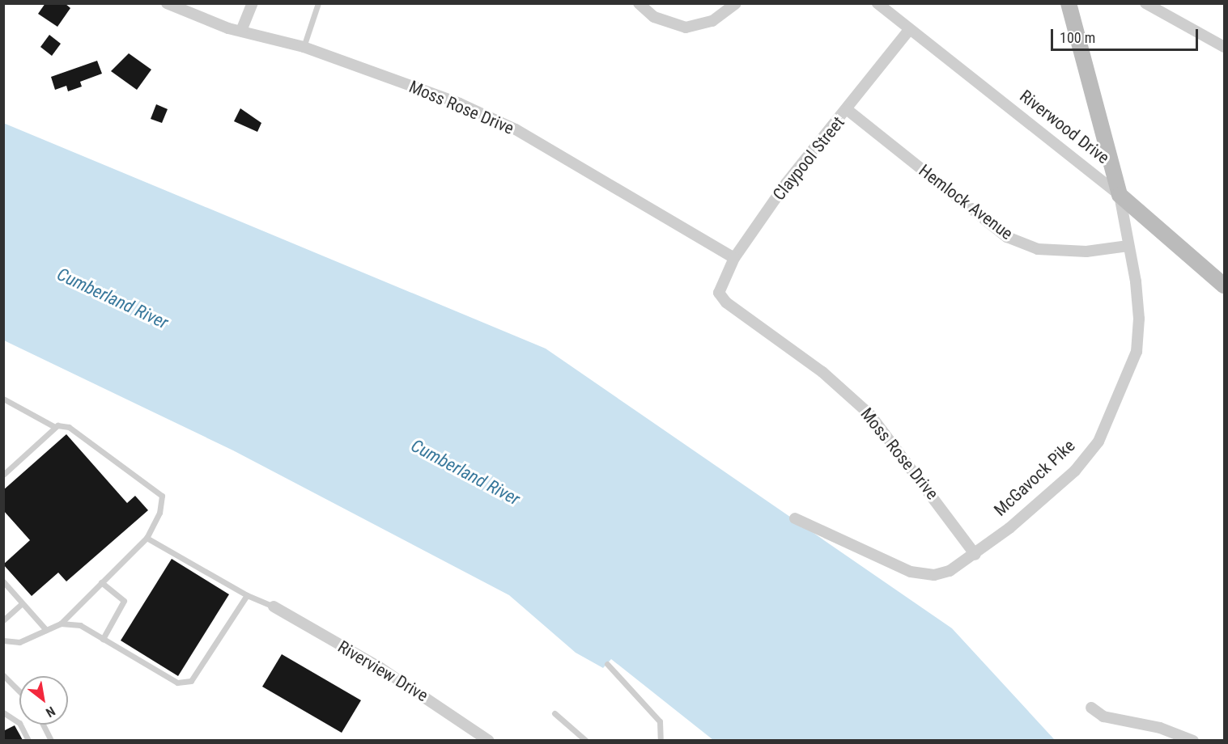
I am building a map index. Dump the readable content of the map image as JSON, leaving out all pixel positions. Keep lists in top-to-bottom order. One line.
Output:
{"streets":{"street":["Moss Rose Drive","Riverwood Drive","Claypool Street","Hemlock Avenue","McGavock Pike","Riverview Drive"]},"crossings":[["Moss Rose Drive","Claypool Street"],["Moss Rose Drive","McGavock Pike"],["Riverwood Drive","Claypool Street"],["Riverwood Drive","McGavock Pike"],["Claypool Street","Hemlock Avenue"],["Hemlock Avenue","McGavock Pike"]],"water":["Cumberland River"],"scale_bar":"100 m","north":"bottom right"}
